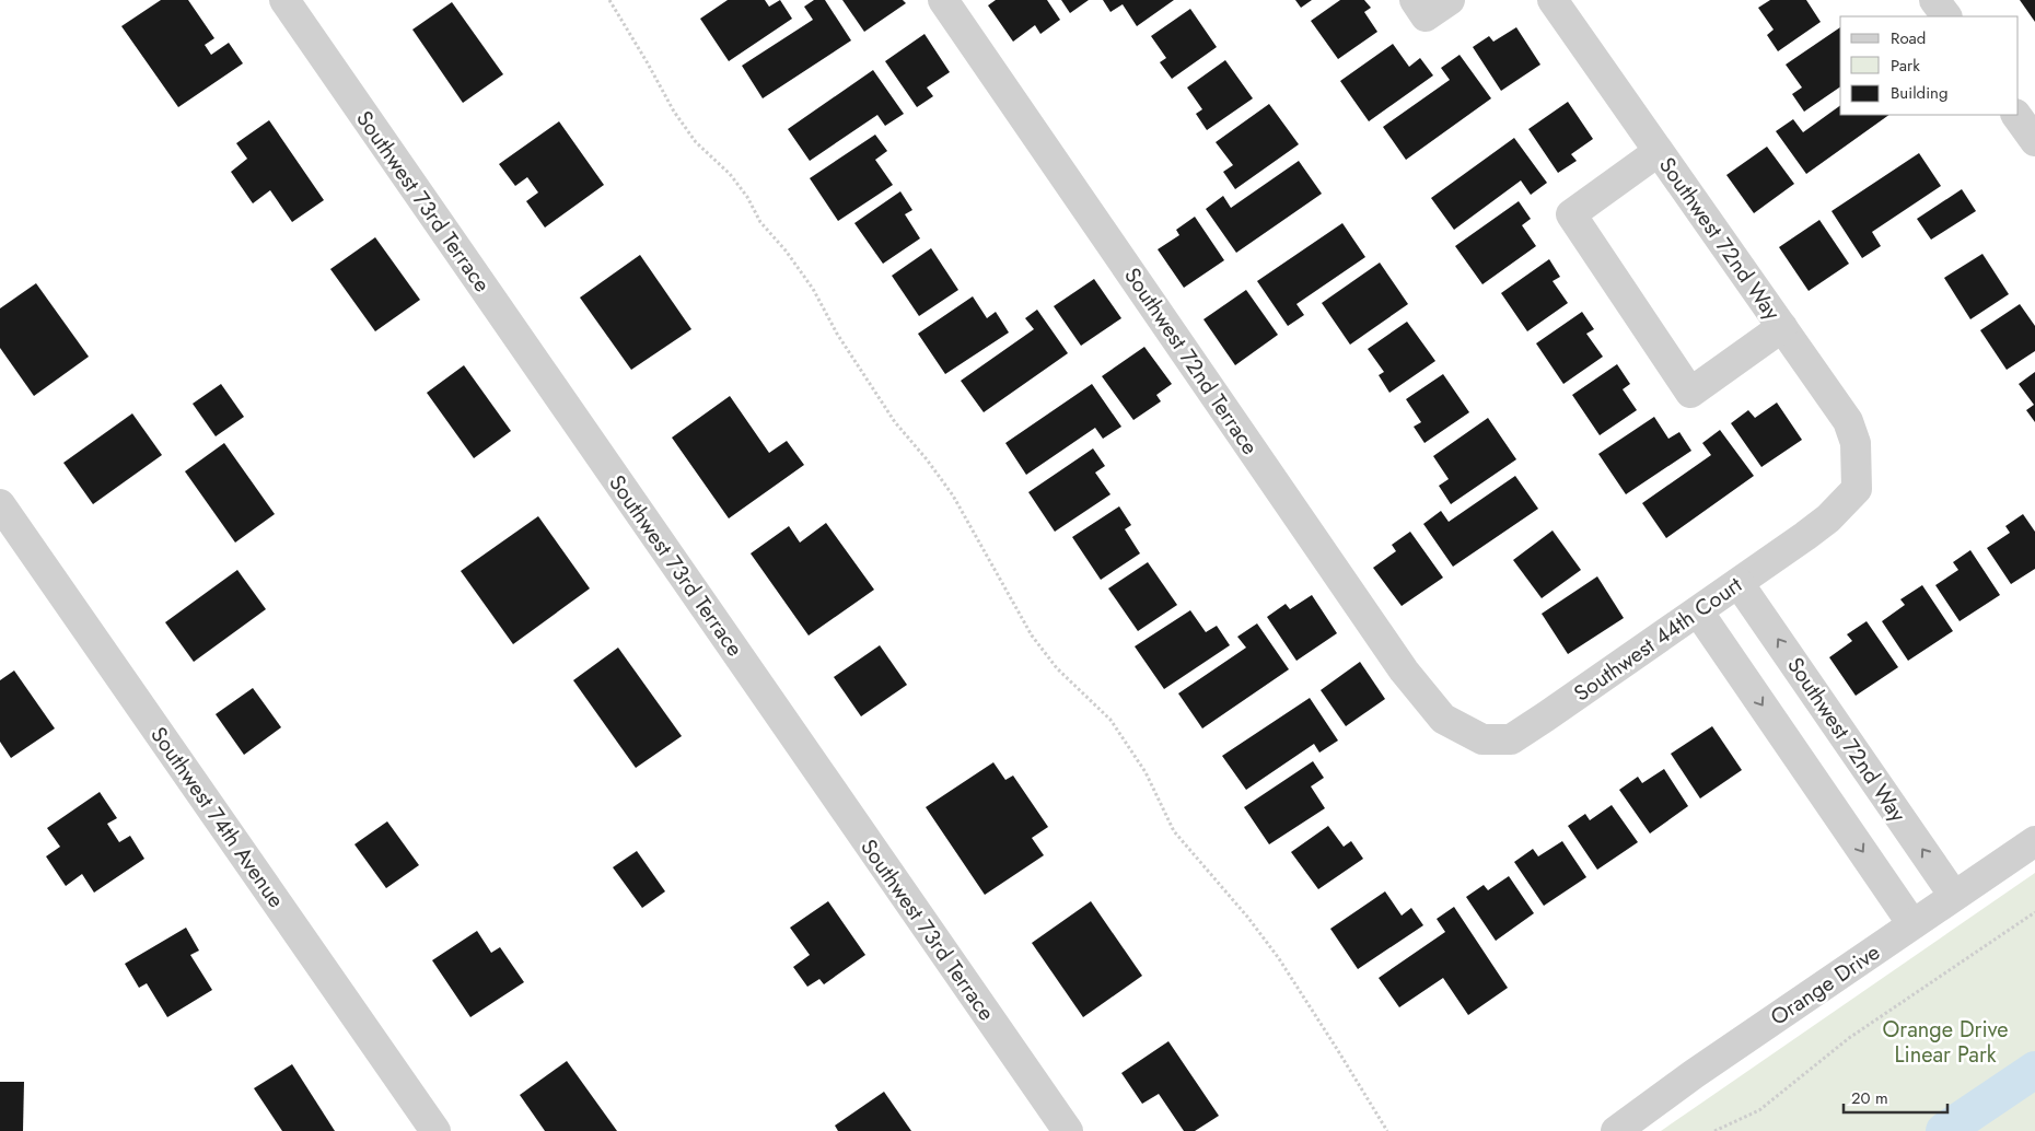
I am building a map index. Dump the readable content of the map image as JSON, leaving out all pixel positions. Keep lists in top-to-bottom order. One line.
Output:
{"streets":{"street":["Southwest 73rd Terrace","Southwest 72nd Way","Southwest 72nd Terrace","Southwest 44th Court","Southwest 74th Avenue","Orange Drive"]},"crossings":[["Southwest 72nd Way","Southwest 44th Court"],["Southwest 72nd Way","Orange Drive"],["Southwest 72nd Terrace","Southwest 44th Court"]],"parks":["Orange Drive Linear Park"],"legend":["Road","Park","Building"],"scale_bar":"20 m"}
